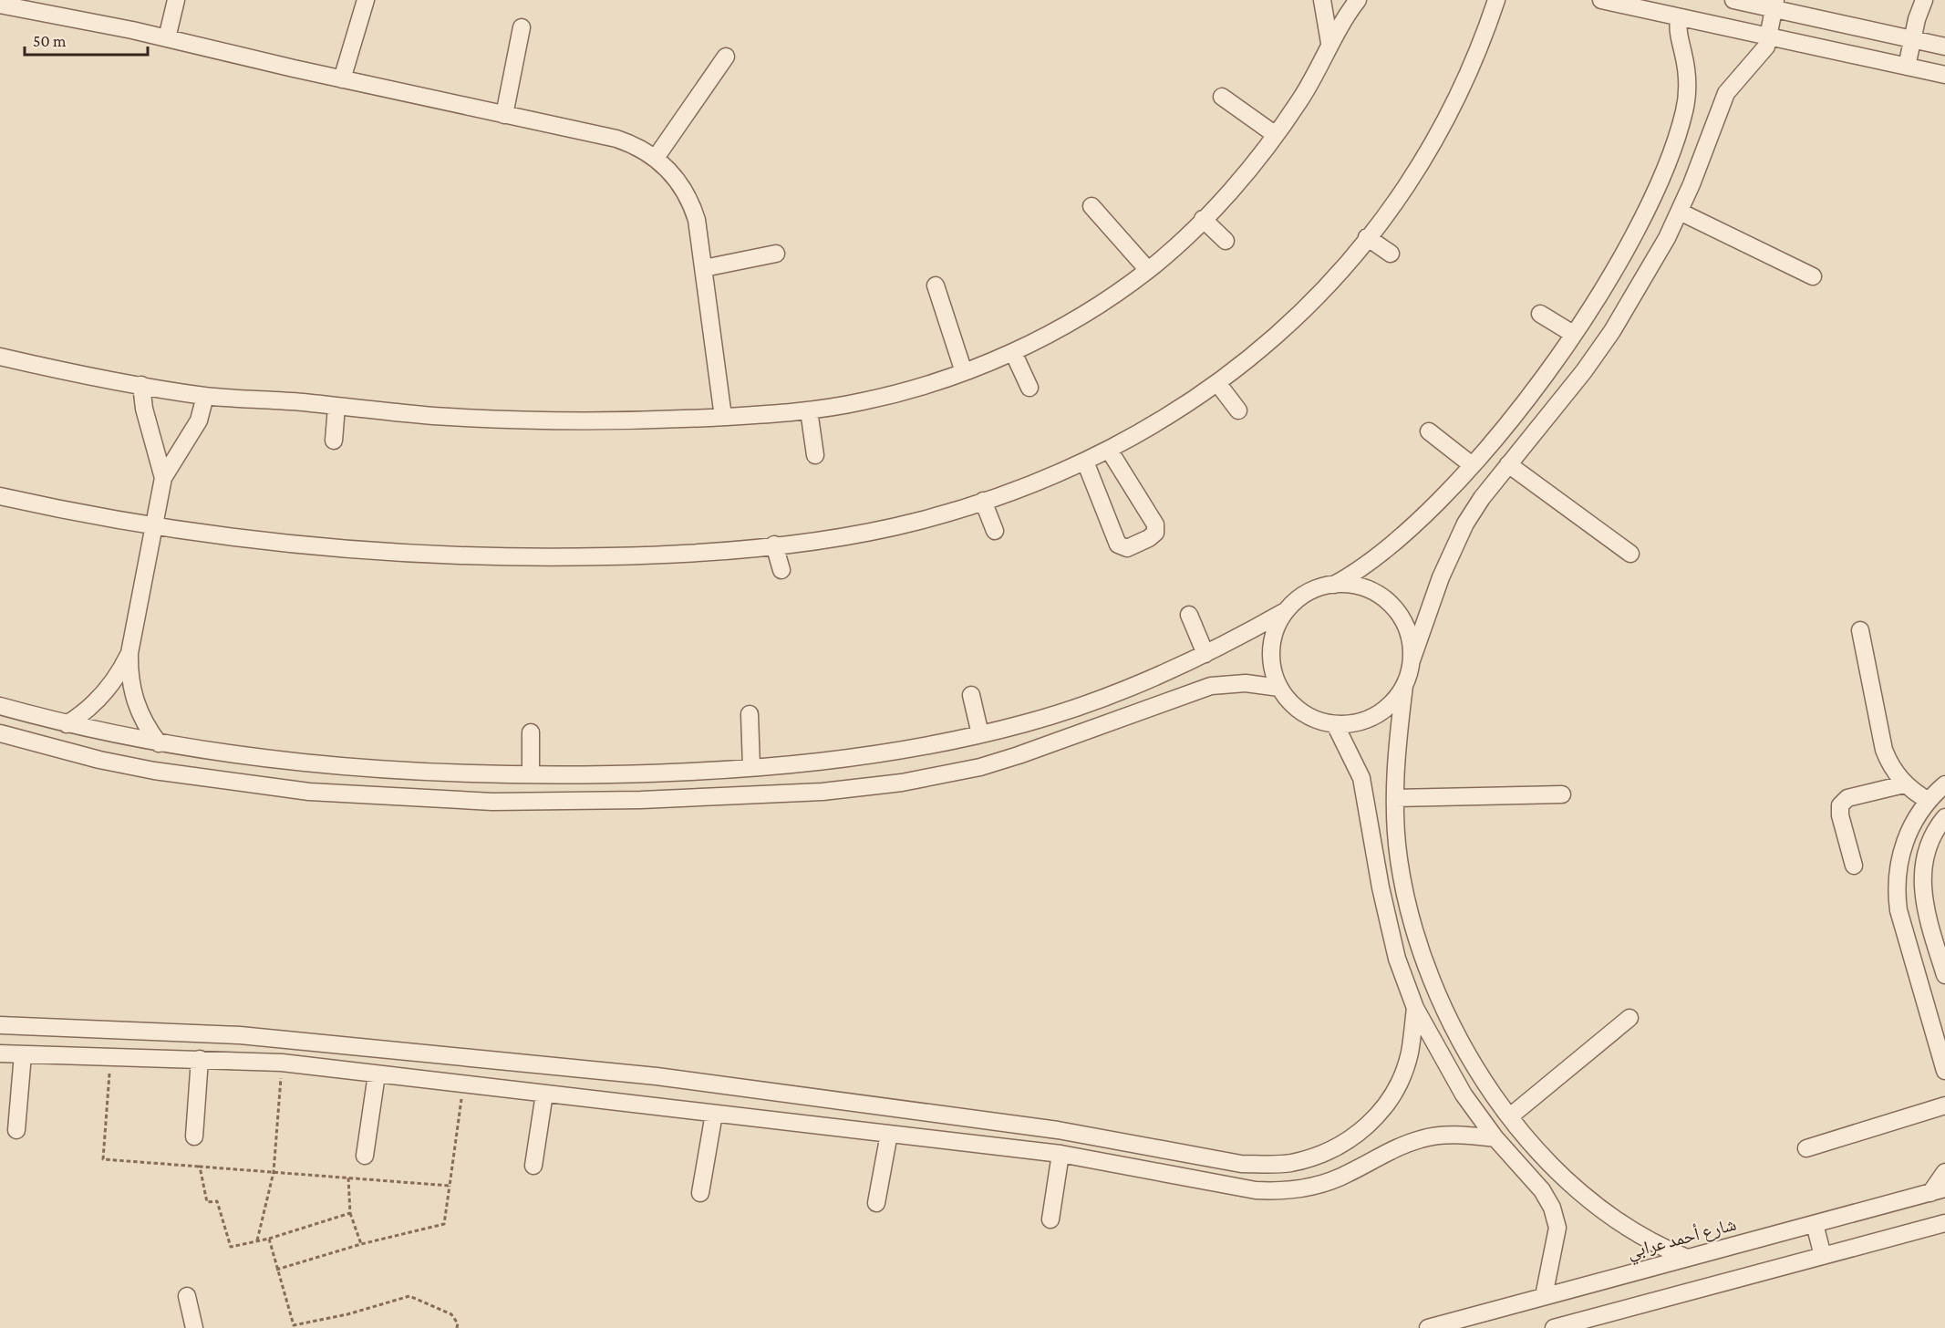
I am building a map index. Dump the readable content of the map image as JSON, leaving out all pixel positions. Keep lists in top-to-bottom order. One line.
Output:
{"streets":{"street":["شارع أحمد عرابي"]},"scale_bar":"50 m"}
